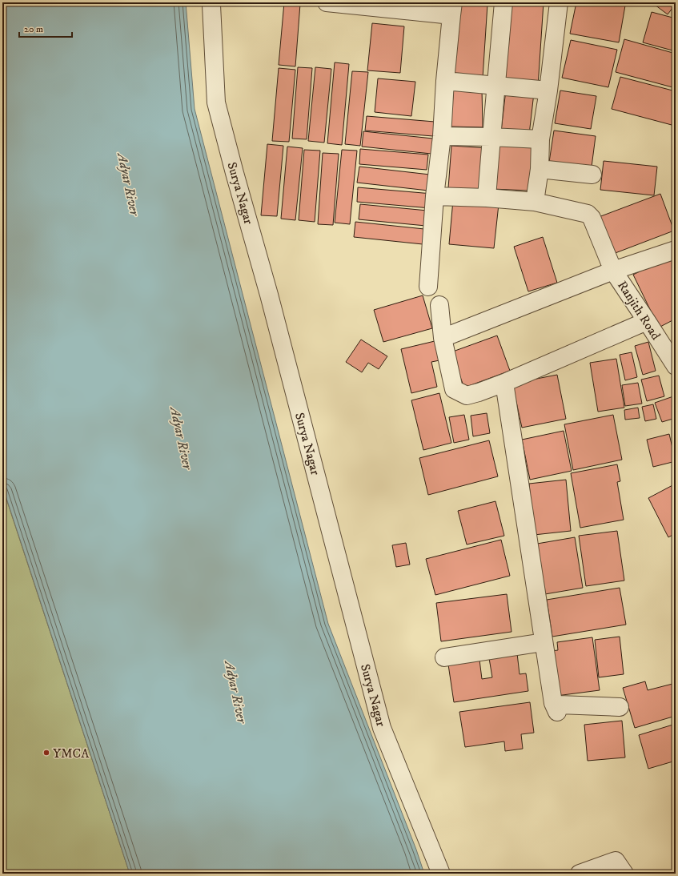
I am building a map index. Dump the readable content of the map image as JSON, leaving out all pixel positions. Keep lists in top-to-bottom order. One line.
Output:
{"streets":{"street":["Surya Nagar","Ranjith Road"]},"water":["Adyar River"],"places":["YMCA"],"scale_bar":"20 m"}
